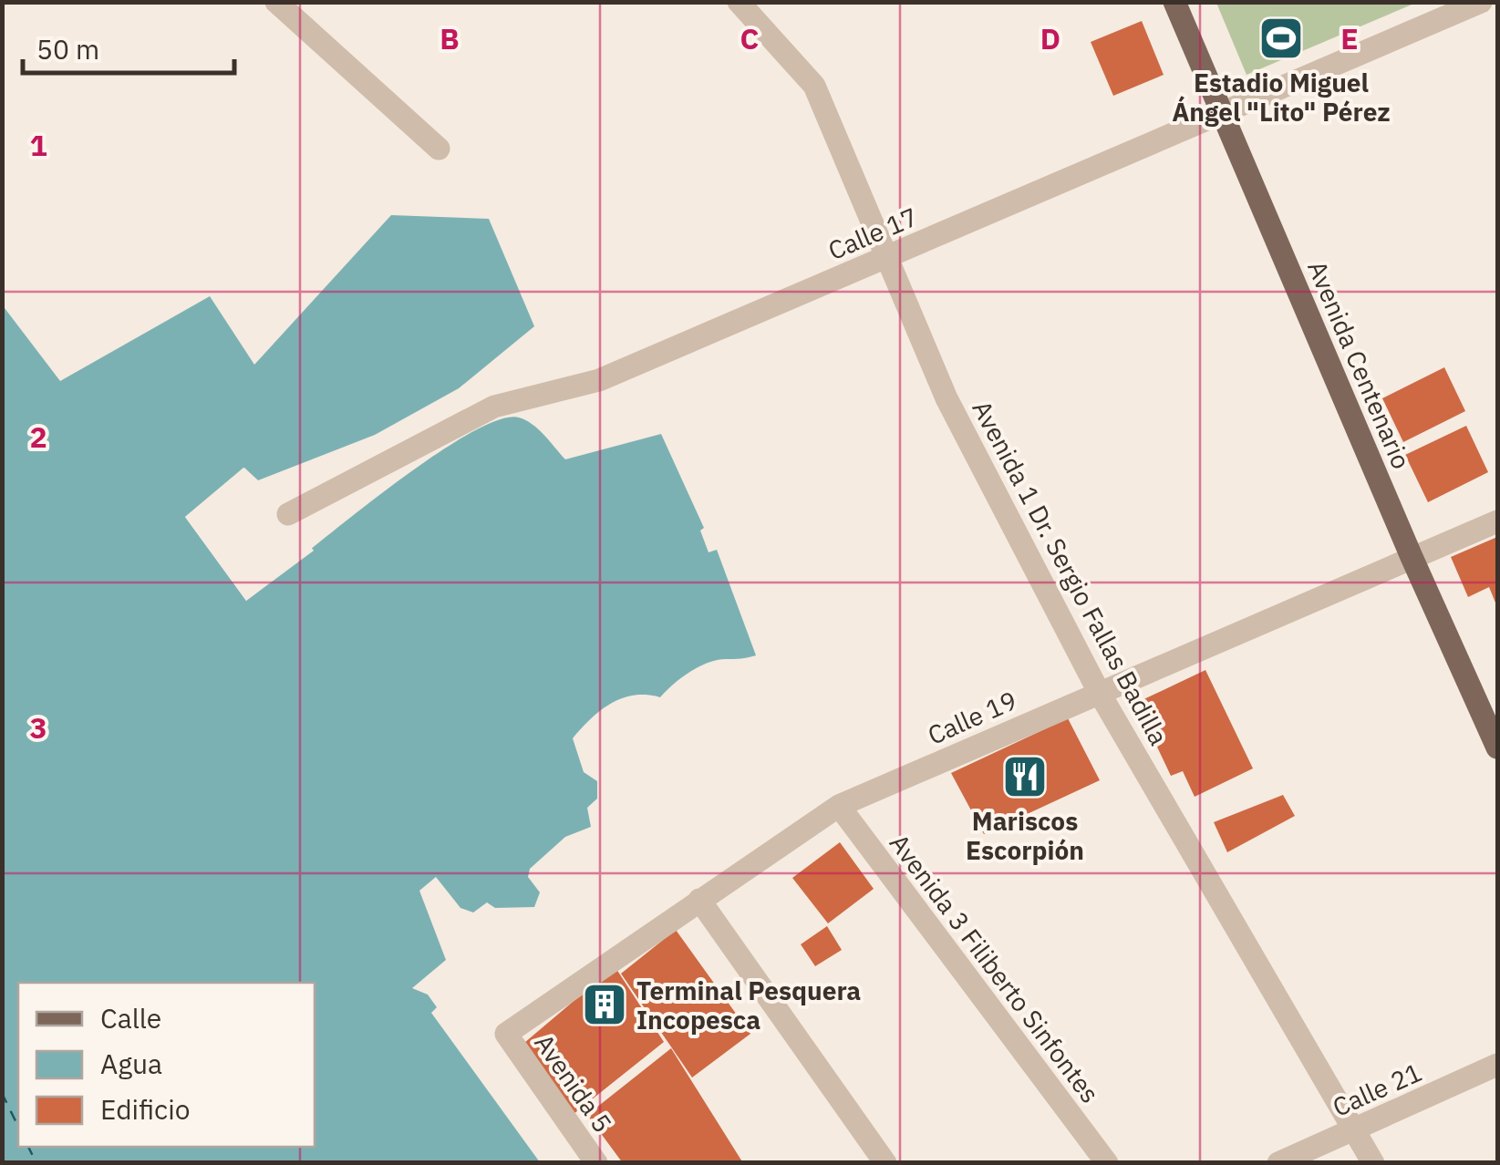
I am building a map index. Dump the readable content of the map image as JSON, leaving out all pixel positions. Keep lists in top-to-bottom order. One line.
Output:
{"streets":{"main road":["Avenida Centenario"],"street":["Calle 17","Avenida 1 Dr. Sergio Fallas Badilla","Calle 19","Avenida 3 Filiberto Sinfontes","Avenida 5","Calle 21"]},"crossings":[["Calle 17","Avenida Centenario"],["Calle 17","Avenida 1 Dr. Sergio Fallas Badilla"],["Avenida Centenario","Calle 19"],["Avenida 1 Dr. Sergio Fallas Badilla","Calle 19"],["Avenida 1 Dr. Sergio Fallas Badilla","Calle 21"],["Calle 19","Avenida 3 Filiberto Sinfontes"],["Calle 19","Avenida 5"]],"places":{"sports":["Estadio Miguel Ángel \"Lito\" Pérez"],"restaurant":["Mariscos Escorpión"],"building":["Terminal Pesquera Incopesca"]},"legend":["Calle","Agua","Edificio"],"scale_bar":"50 m","grid":{"columns":["B","C","D","E"],"rows":["1","2","3"]}}
